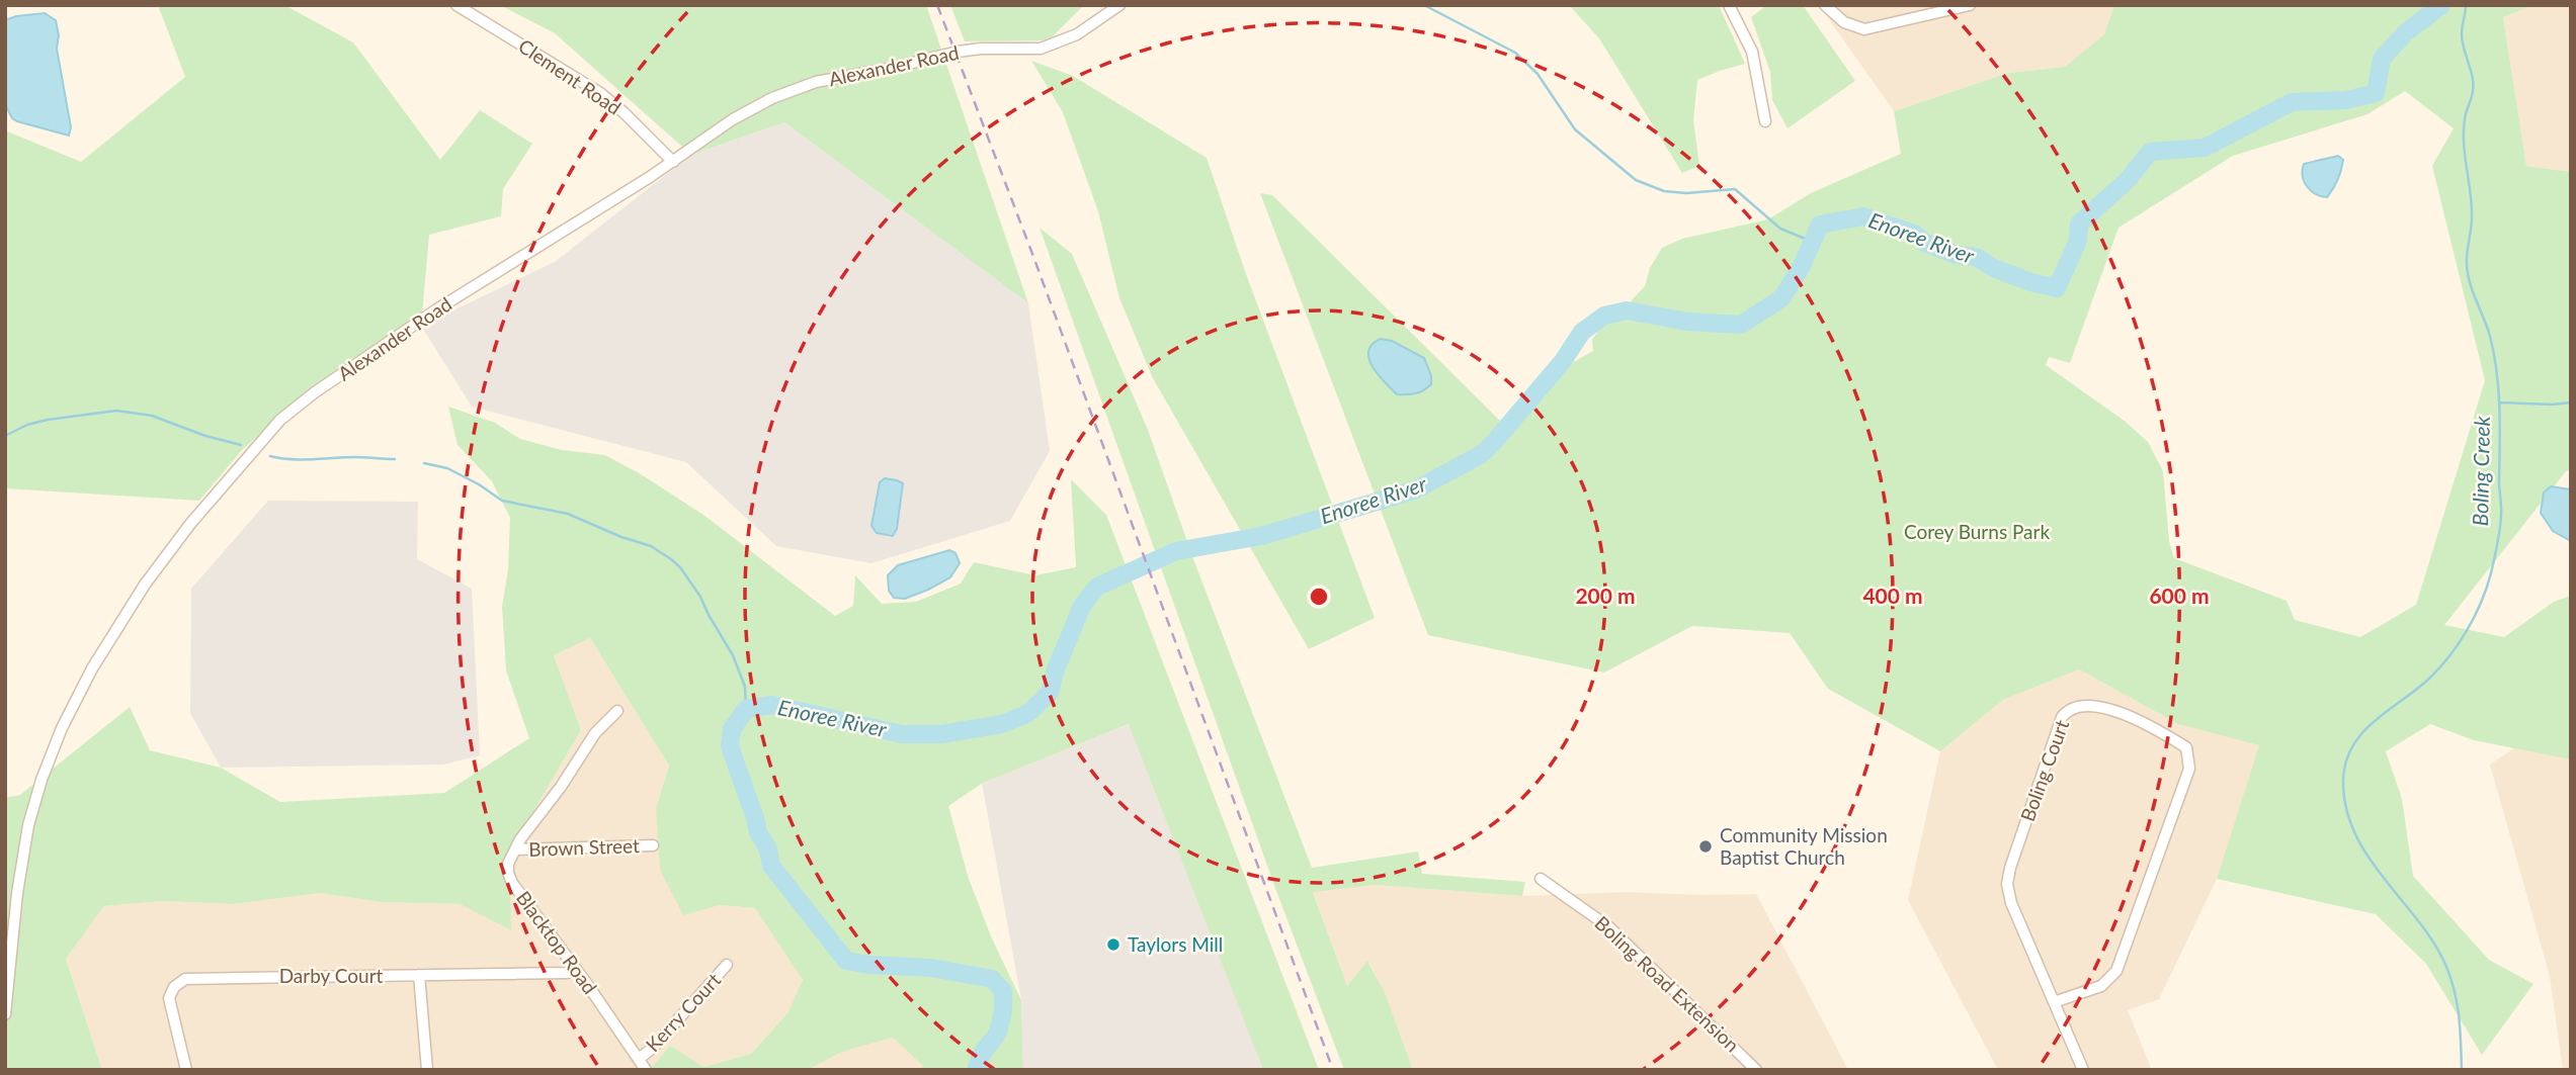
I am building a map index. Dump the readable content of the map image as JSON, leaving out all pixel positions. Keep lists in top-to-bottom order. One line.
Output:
{"streets":{"street":["Alexander Road","Clement Road","Boling Court","Brown Street","Blacktop Road","Darby Court","Boling Road Extension","Kerry Court"]},"crossings":[["Alexander Road","Clement Road"],["Brown Street","Blacktop Road"],["Blacktop Road","Darby Court"],["Blacktop Road","Kerry Court"]],"water":["Enoree River","Boling Creek"],"parks":["Corey Burns Park"],"places":["Community Mission Baptist Church","Taylors Mill"],"rings":["200 m","400 m","600 m"]}
